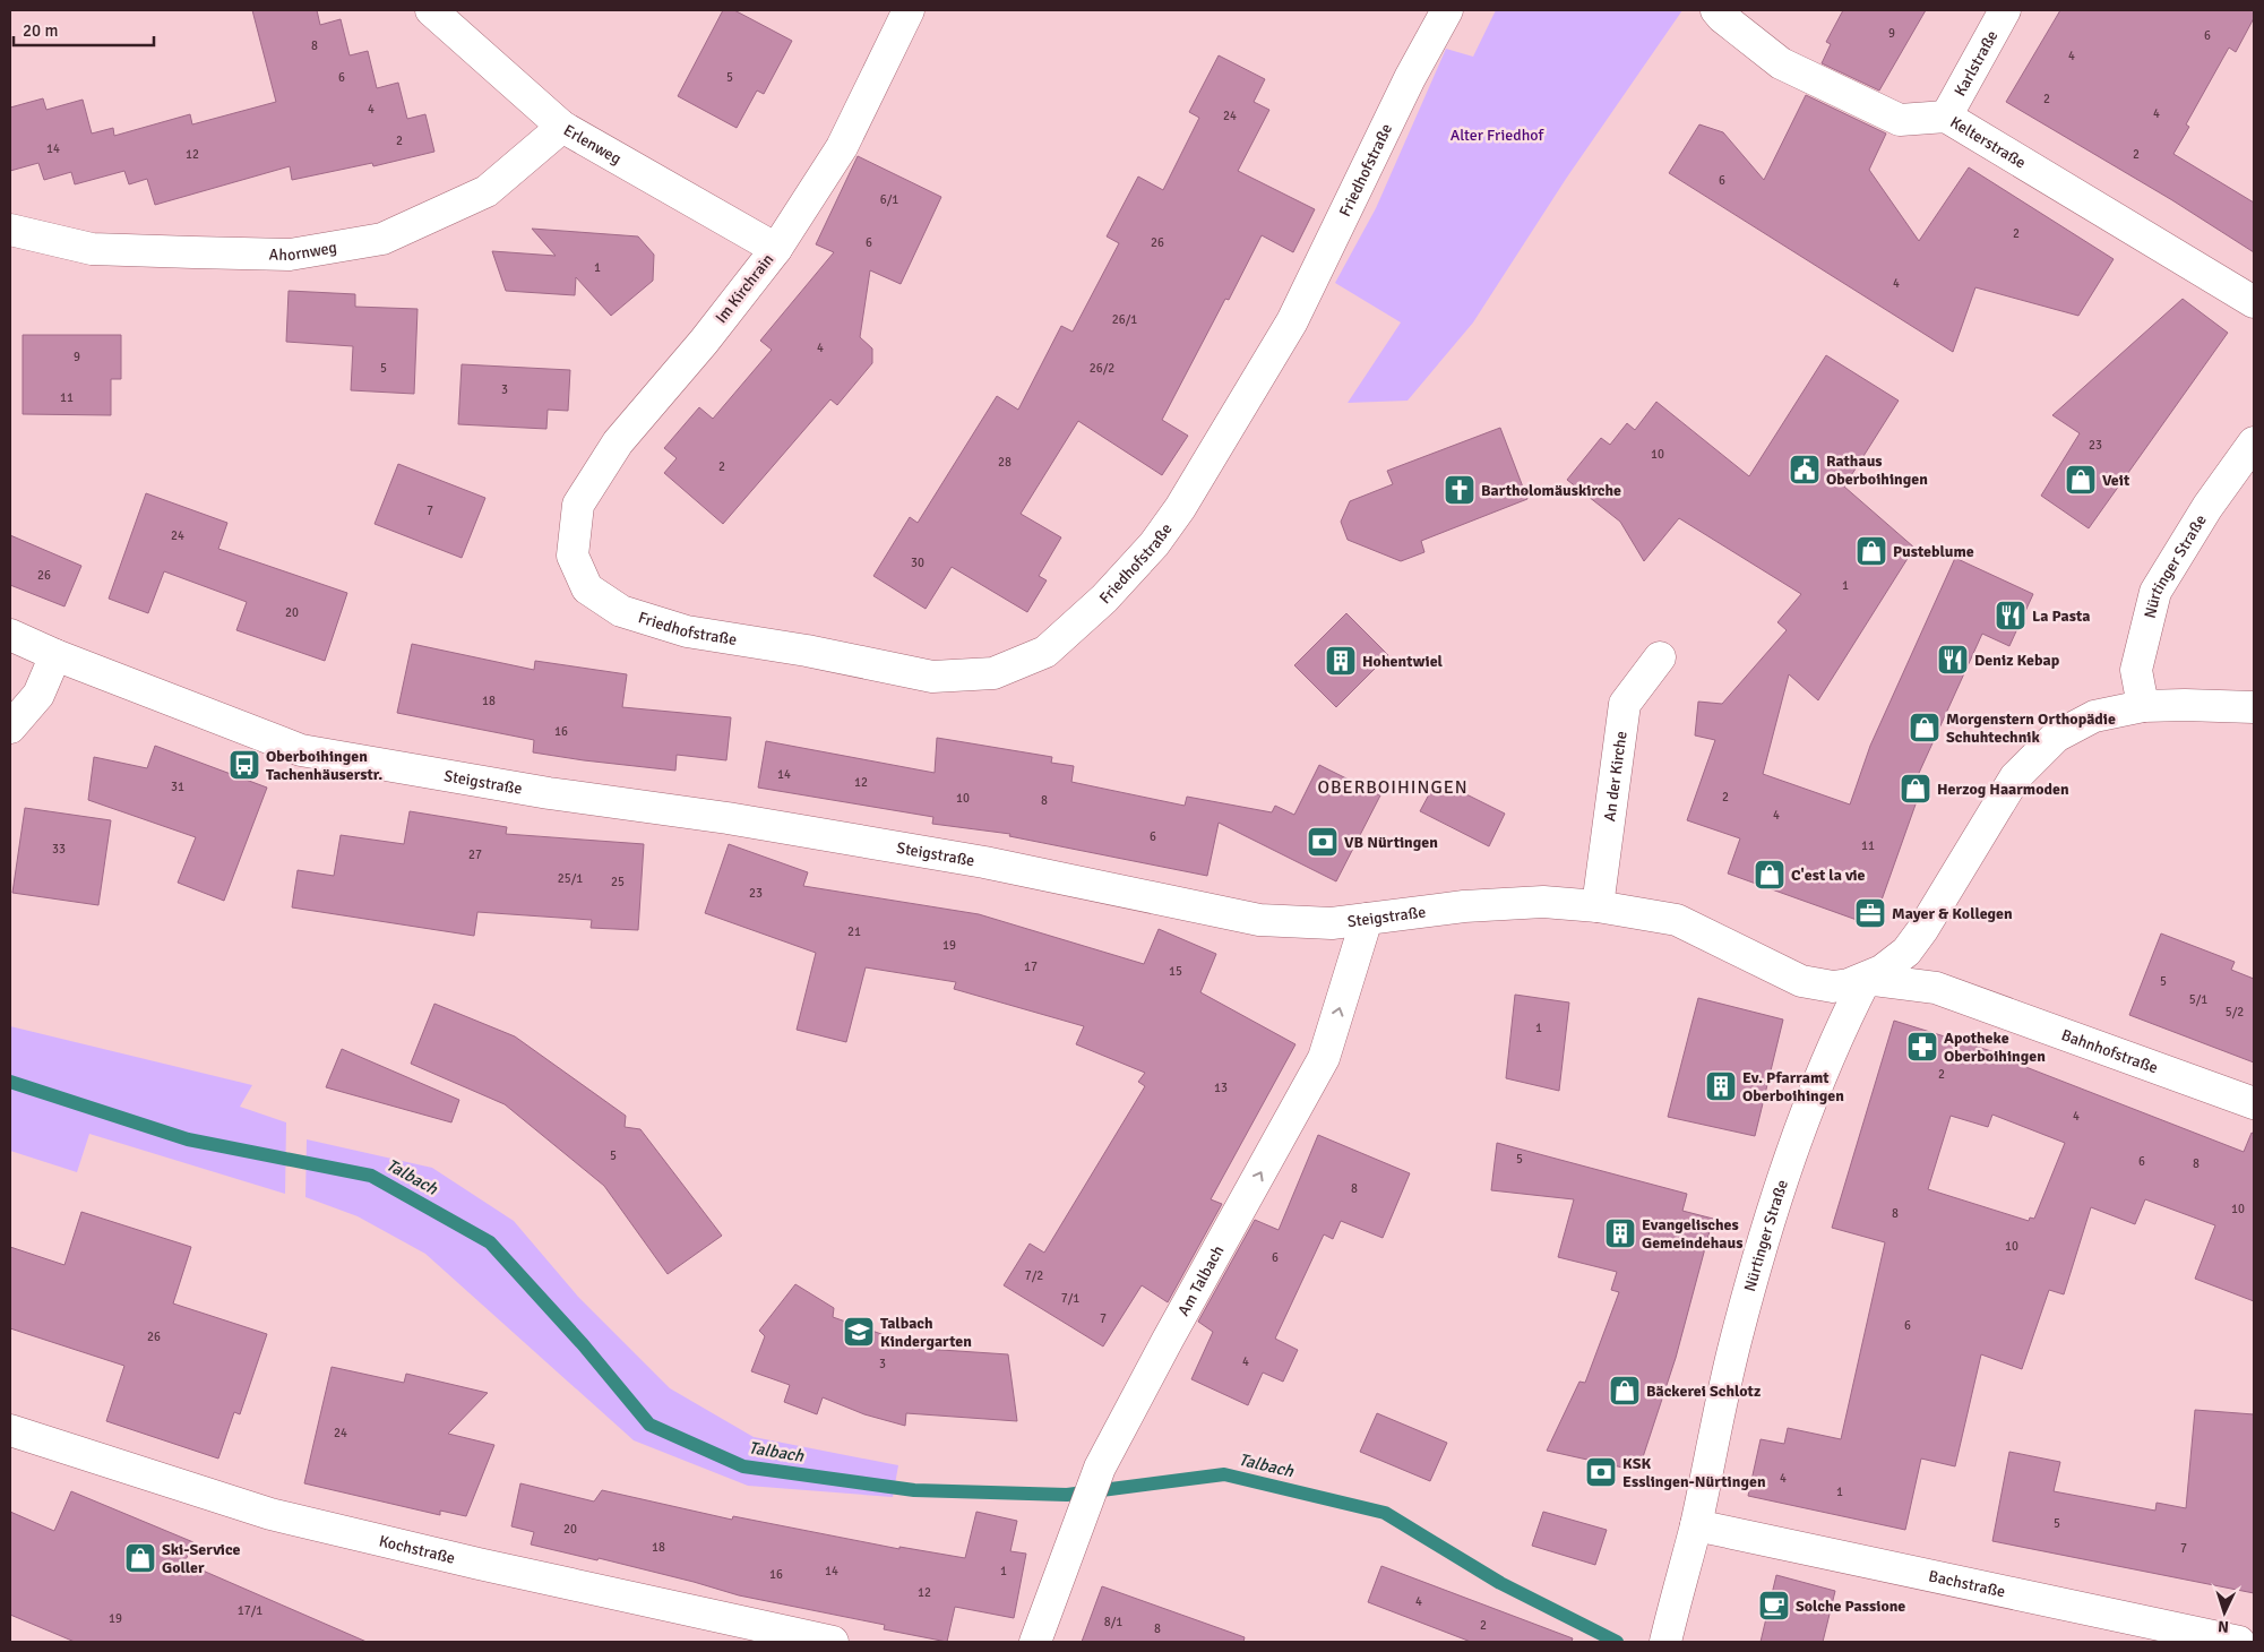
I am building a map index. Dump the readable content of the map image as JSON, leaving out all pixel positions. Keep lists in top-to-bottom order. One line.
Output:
{"streets":{"street":["Karlstraße","Kelterstraße","Erlenweg","Friedhofstraße","Ahornweg","Im Kirchrain","Nürtinger Straße","An der Kirche","Steigstraße","Bahnhofstraße","Am Talbach","Kochstraße","Bachstraße"]},"crossings":[["Karlstraße","Kelterstraße"],["Erlenweg","Ahornweg"],["Erlenweg","Im Kirchrain"],["Friedhofstraße","Im Kirchrain"],["Nürtinger Straße","Steigstraße"],["Nürtinger Straße","Bahnhofstraße"],["Nürtinger Straße","Bachstraße"],["An der Kirche","Steigstraße"],["Steigstraße","Bahnhofstraße"],["Steigstraße","Am Talbach"]],"one_way":["Am Talbach"],"districts":["OBERBOIHINGEN"],"water":["Talbach"],"parks":["Alter Friedhof"],"places":{"public building":["Rathaus Oberboihingen"],"shop":["Veit","Pusteblume","Morgenstern Orthopädie Schuhtechnik","Herzog Haarmoden","C'est la vie","Bäckerei Schlotz","Ski-Service Goller"],"church":["Bartholomäuskirche"],"restaurant":["La Pasta","Deniz Kebap"],"building":["Hohentwiel","Ev. Pfarramt Oberboihingen","Evangelisches Gemeindehaus"],"bus stop":["Oberboihingen Tachenhäuserstr."],"bank":["VB Nürtingen","KSK Esslingen-Nürtingen"],"office":["Mayer & Kollegen"],"pharmacy":["Apotheke Oberboihingen"],"school or university":["Talbach Kindergarten"],"cafe":["Solche Passione"]},"house_numbers":["9","6","8","4","6","5","2","4","4","24","2","14","12","2","6","6/1","2","6","26","1","4","26/1","4","9","5","26/2","3","11","23","10","28","2","7","24","30","26","1","20","18","16","14","12","31","2","10","8","4","6","11","33","27","25/1","25","23","21","19","17","15","5","5/1","5/2","1","2","13","4","5","5","6","8","8","10","8","10","6","7/2","7/1","7","6","26","4","3","24","4","1","5","20","18","7","14","1","16","12","4","17/1","19","8/1","2","8"],"scale_bar":"20 m","north":"bottom"}
